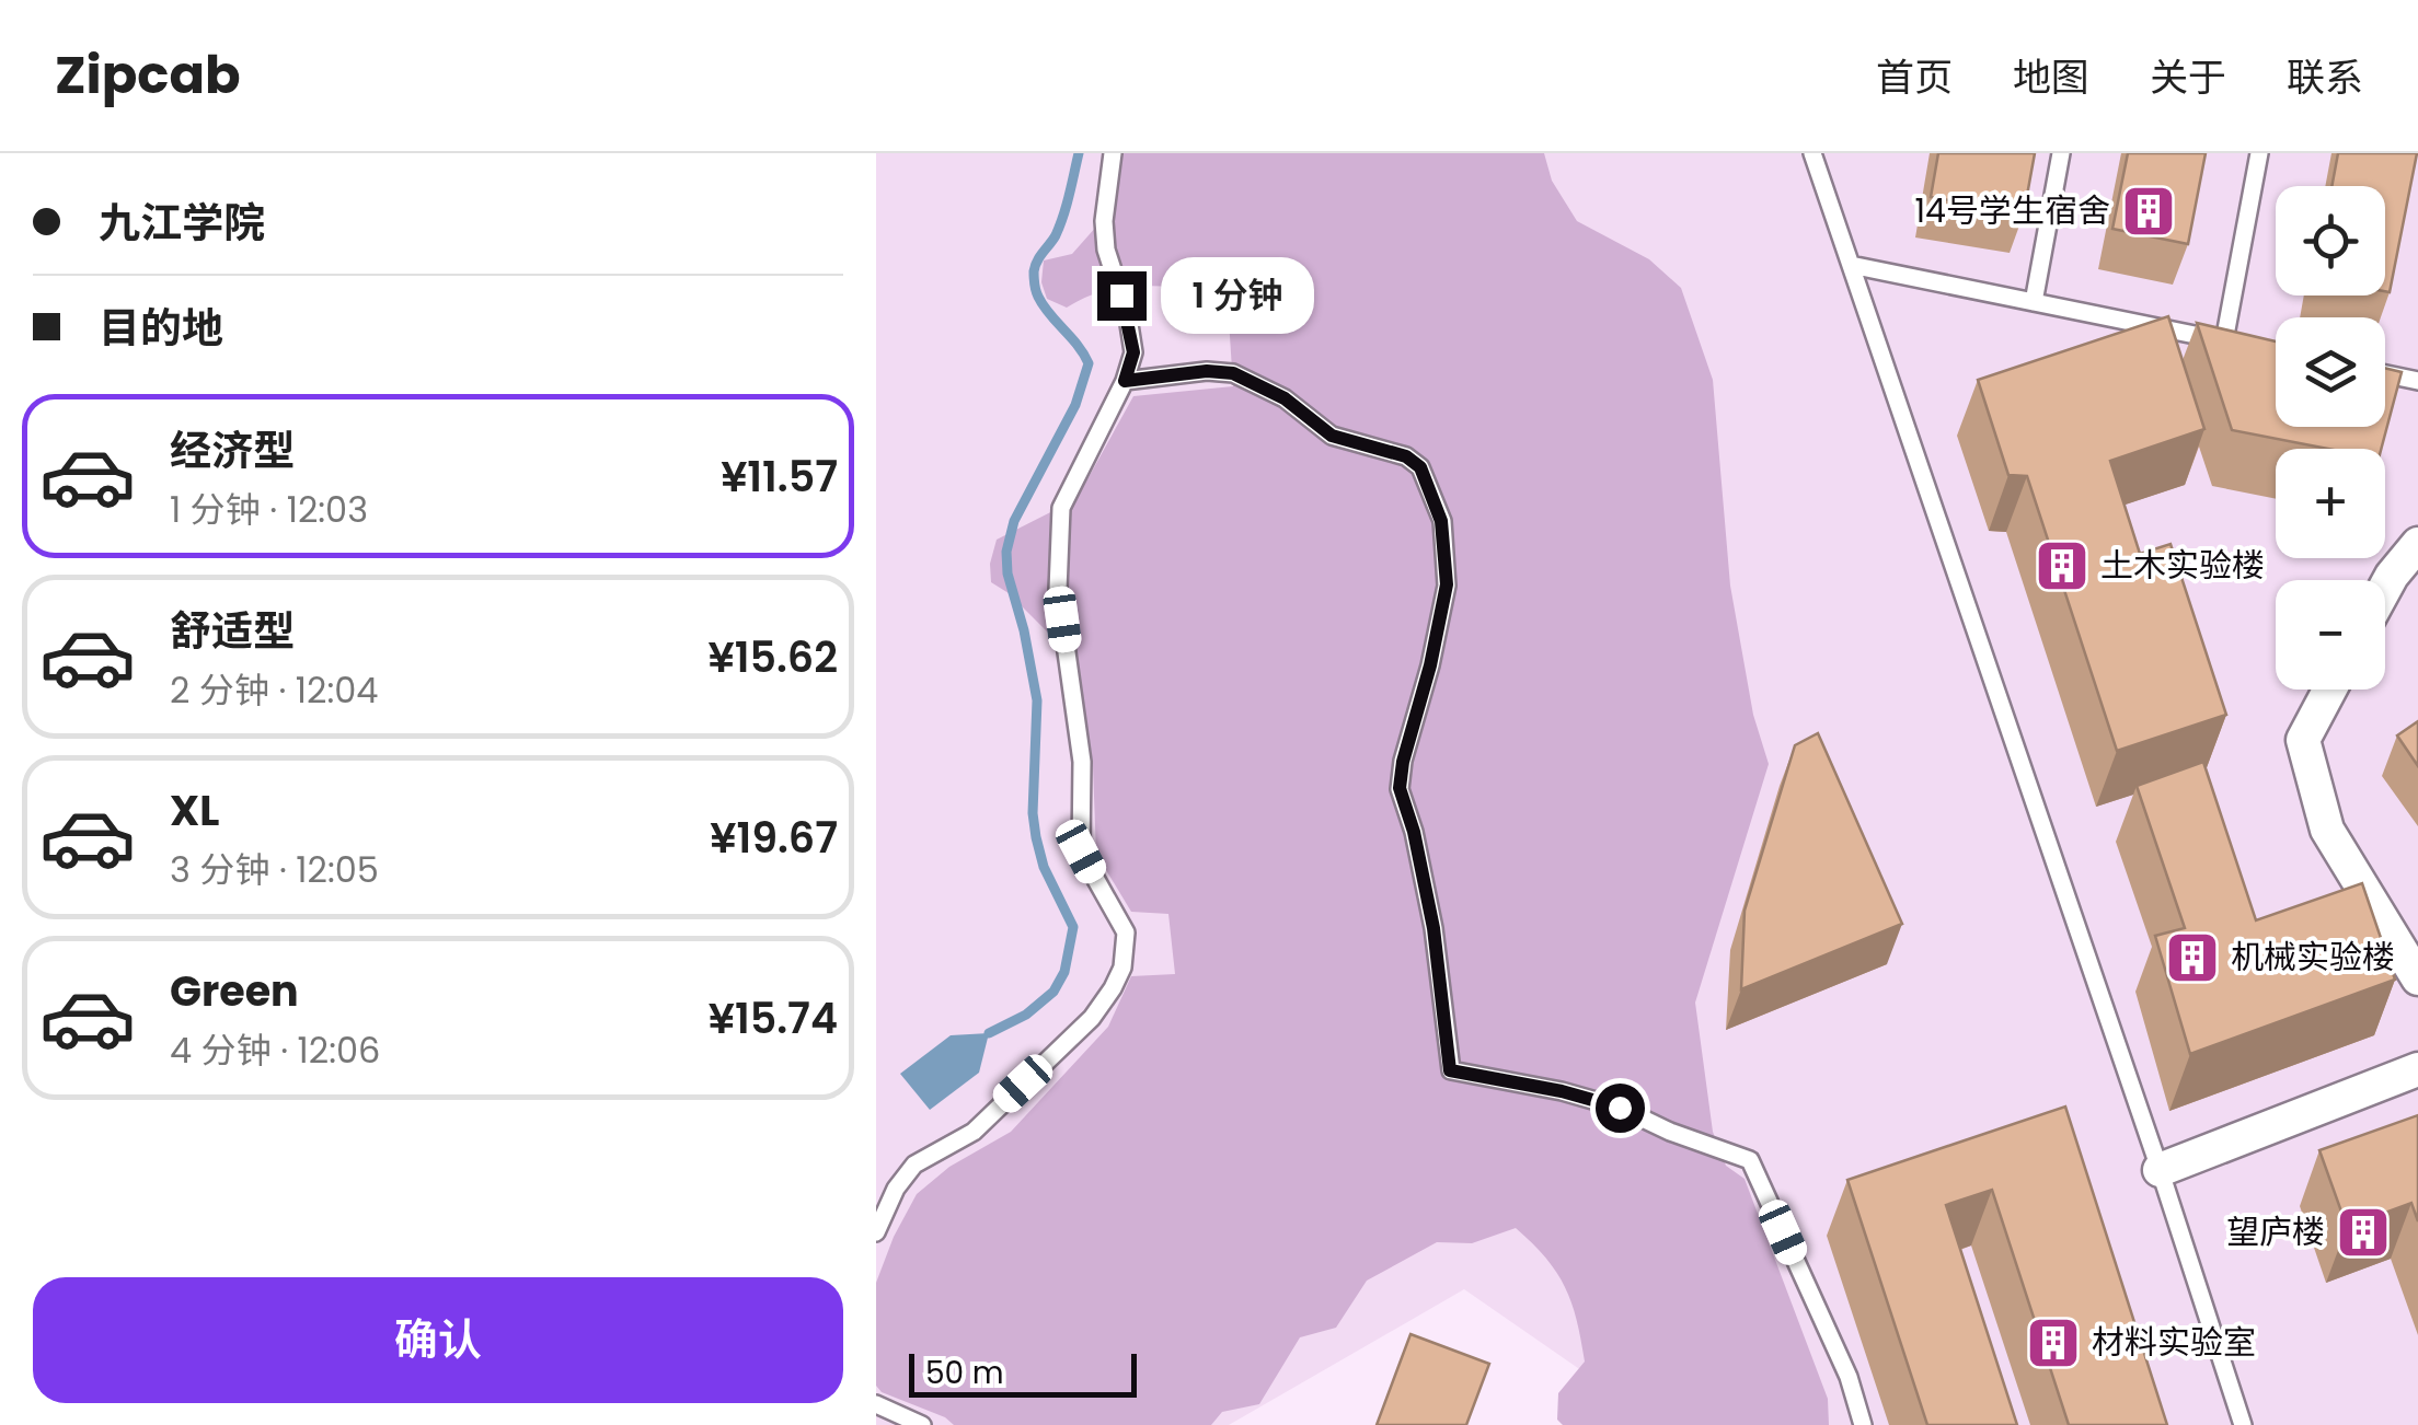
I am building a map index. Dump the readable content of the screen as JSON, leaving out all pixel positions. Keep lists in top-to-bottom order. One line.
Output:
{"places":{"building":["14号学生宿舍","土木实验楼","机械实验楼","望庐楼","材料实验室"]},"scale_bar":"50 m","page":{"header":"Zipcab","nav":["首页","地图","关于","联系"],"banner":["九江学院","目的地"],"map_buttons":["+","−"],"bubble":"1 分钟","list":[{"name":"经济型","note":"1 分钟 · 12:03","value":"¥11.57"},{"name":"舒适型","note":"2 分钟 · 12:04","value":"¥15.62"},{"name":"XL","note":"3 分钟 · 12:05","value":"¥19.67"},{"name":"Green","note":"4 分钟 · 12:06","value":"¥15.74"}],"buttons":"确认","scale":"50 m"}}
